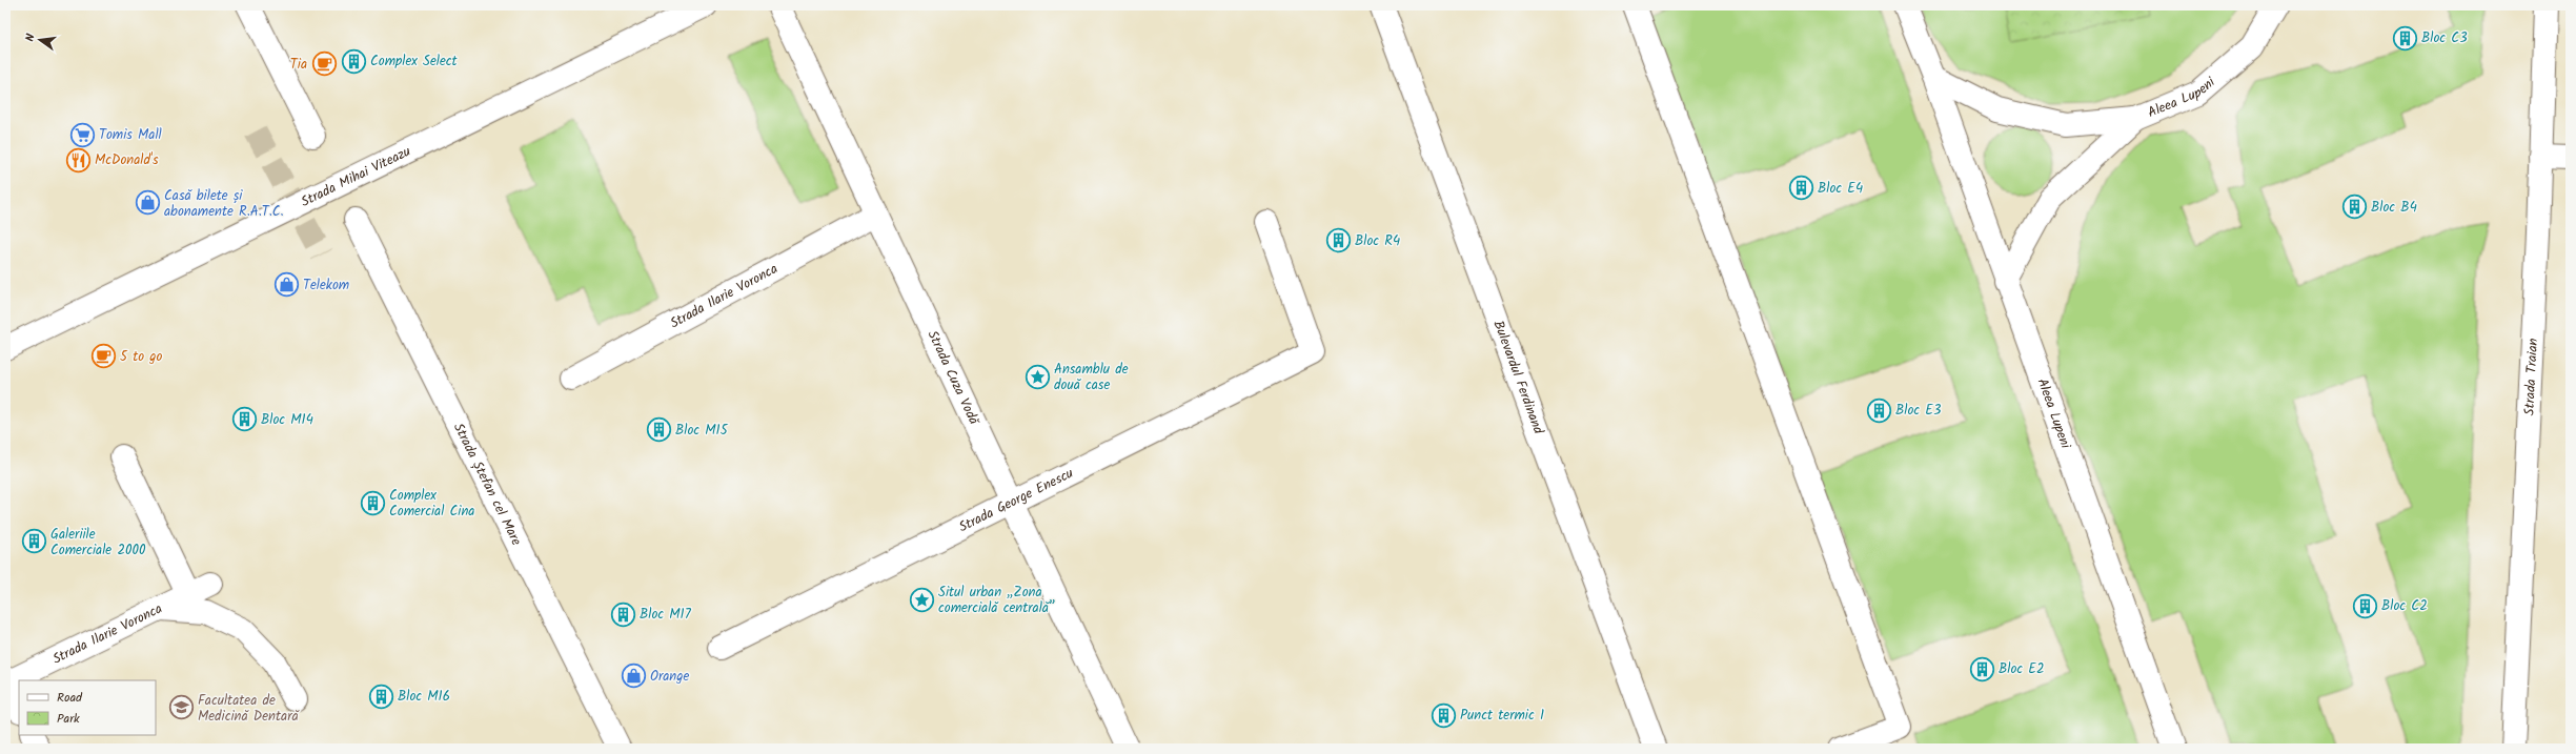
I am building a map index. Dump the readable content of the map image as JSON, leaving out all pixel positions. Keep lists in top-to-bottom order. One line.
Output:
{"streets":{"street":["Aleea Lupeni","Strada Mihai Viteazu","Strada Ilarie Voronca","Strada Cuza Vodă","Bulevardul Ferdinand","Strada Traian","Strada Ștefan cel Mare","Strada George Enescu"]},"crossings":[["Strada Ilarie Voronca","Strada Cuza Vodă"],["Strada Cuza Vodă","Strada George Enescu"]],"places":{"building":["Bloc C3","Complex Select","Bloc E4","Bloc B4","Bloc R4","Bloc E3","Bloc M14","Bloc M15","Complex Comercial Cina","Galeriile Comerciale 2000","Bloc C2","Bloc M17","Bloc E2","Bloc M16","Punct termic 1"],"cafe":["Tia","5 to go"],"supermarket":["Tomis Mall"],"restaurant":["McDonald's"],"shop":["Casă bilete și abonamente R.A.T.C.","Telekom","Orange"],"place":["Ansamblu de două case","Situl urban „Zona comercială centrală”"],"school or university":["Facultatea de Medicină Dentară"]},"legend":["Road","Park"],"north":"left"}
